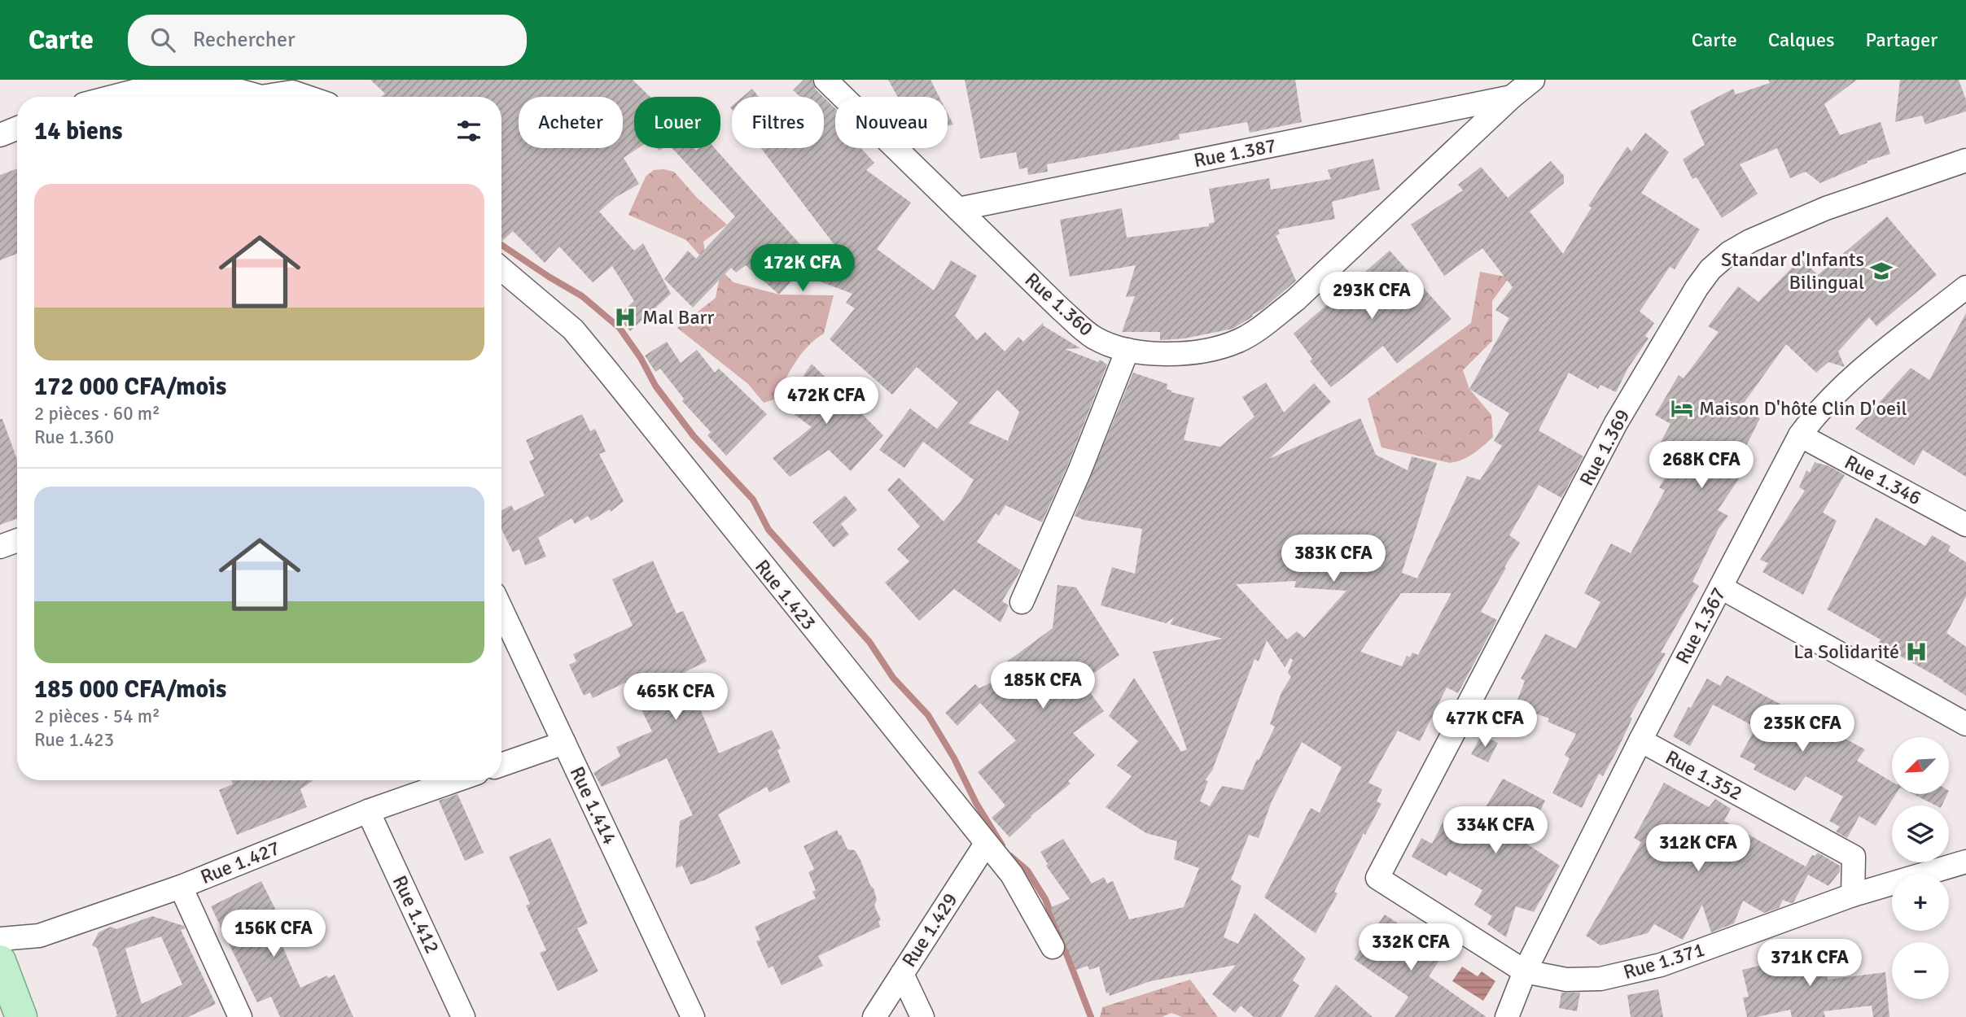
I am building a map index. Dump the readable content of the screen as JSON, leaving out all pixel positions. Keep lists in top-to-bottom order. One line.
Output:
{"streets":{"street":["Rue 1.387","Rue 1.360","Rue 1.369","Rue 1.346","Rue 1.423","Rue 1.367","Rue 1.352","Rue 1.414","Rue 1.427","Rue 1.412","Rue 1.429","Rue 1.371"]},"crossings":[["Rue 1.387","Rue 1.360"],["Rue 1.369","Rue 1.371"],["Rue 1.346","Rue 1.367"],["Rue 1.423","Rue 1.429"],["Rue 1.367","Rue 1.352"],["Rue 1.367","Rue 1.371"],["Rue 1.352","Rue 1.371"],["Rue 1.427","Rue 1.412"]],"places":{"school or university":["Standar d'Infants Bilingual"],"hospital":["Mal Barr","La Solidarité"],"hotel":["Maison D'hôte Clin D'oeil"]},"north":"bottom left","page":{"header":"Carte","search":"Rechercher","nav":["Carte","Calques","Partager"],"chip":["Acheter","Louer","Filtres","Nouveau"],"heading":"14 biens","list":[{"name":"172 000 CFA/mois","note":"2 pièces · 60 m² · Rue 1.360"},{"name":"185 000 CFA/mois","note":"2 pièces · 54 m² · Rue 1.423"}],"price":["172K CFA","293K CFA","472K CFA","268K CFA","383K CFA","185K CFA","465K CFA","477K CFA","235K CFA","334K CFA","312K CFA","156K CFA","332K CFA","371K CFA"],"map_buttons":["+","−"]}}
